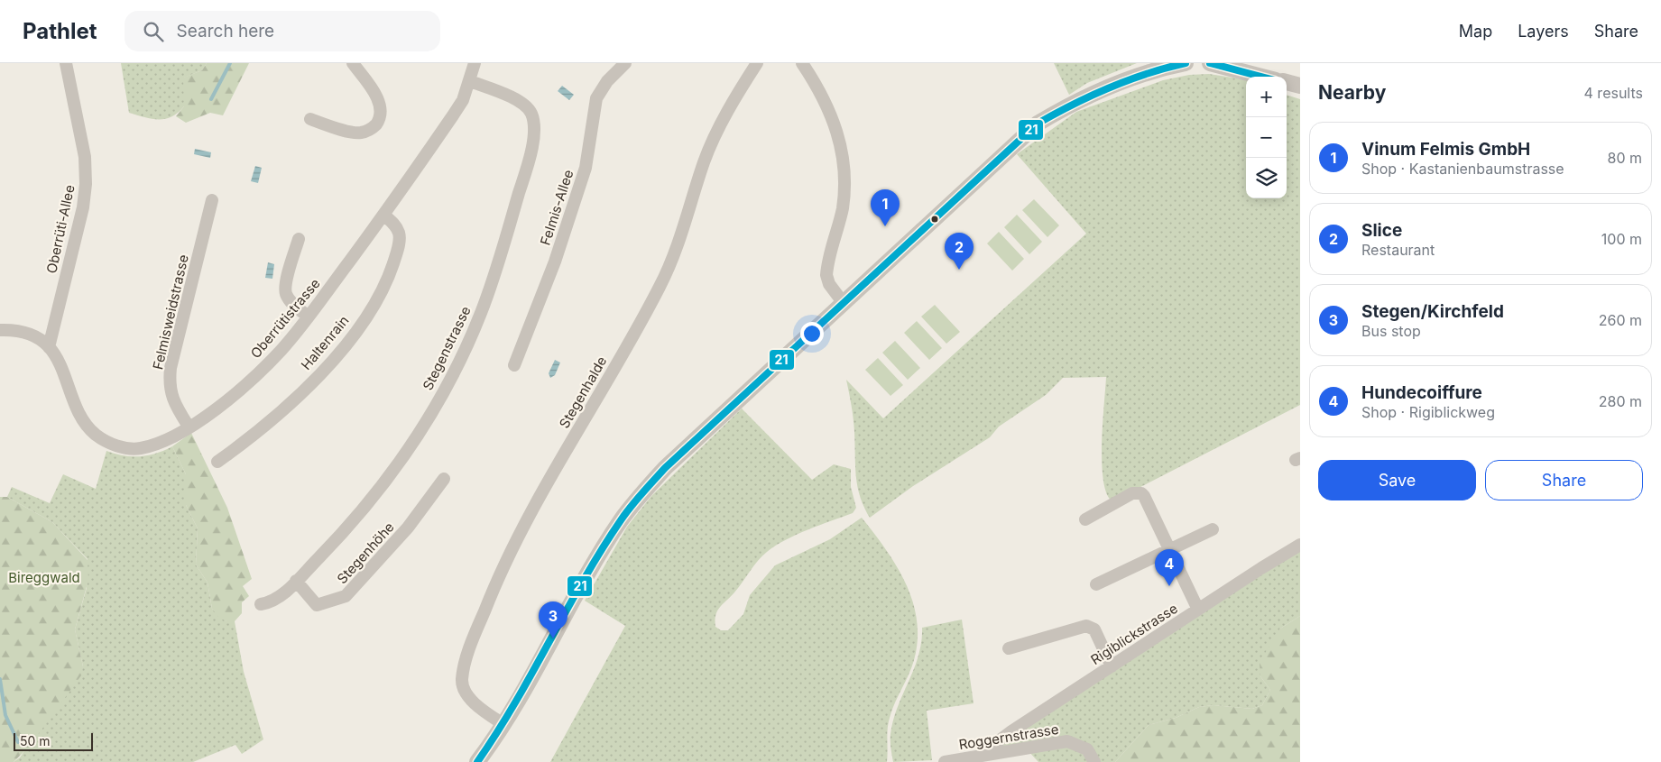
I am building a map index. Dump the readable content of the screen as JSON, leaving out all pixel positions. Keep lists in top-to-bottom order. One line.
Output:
{"streets":{"street":["Felmis-Allee","Oberrüti-Allee","Felmisweidstrasse","Oberrütistrasse","Haltenrain","Stegenstrasse","Stegenhalde","Stegenhöhe","Rigiblickstrasse","Roggernstrasse"]},"crossings":[["Oberrüti-Allee","Oberrütistrasse"],["Felmisweidstrasse","Oberrütistrasse"],["Oberrütistrasse","Haltenrain"],["Oberrütistrasse","Stegenstrasse"],["Stegenstrasse","Stegenhöhe"],["Rigiblickstrasse","Roggernstrasse"]],"parks":["Bireggwald"],"lines":["transit line 21"],"scale_bar":"50 m","page":{"header":"Pathlet","search":"Search here","nav":["Map","Layers","Share"],"heading":["Nearby","4 results"],"map_buttons":["+","−"],"list":[{"mark":"1","name":"Vinum Felmis GmbH","note":"Shop · Kastanienbaumstrasse","value":"80 m"},{"mark":"2","name":"Slice","note":"Restaurant","value":"100 m"},{"mark":"3","name":"Stegen/Kirchfeld","note":"Bus stop","value":"260 m"},{"mark":"4","name":"Hundecoiffure","note":"Shop · Rigiblickweg","value":"280 m"}],"pins":["1","2","4","3"],"buttons":["Save","Share"],"scale":"50 m"}}
